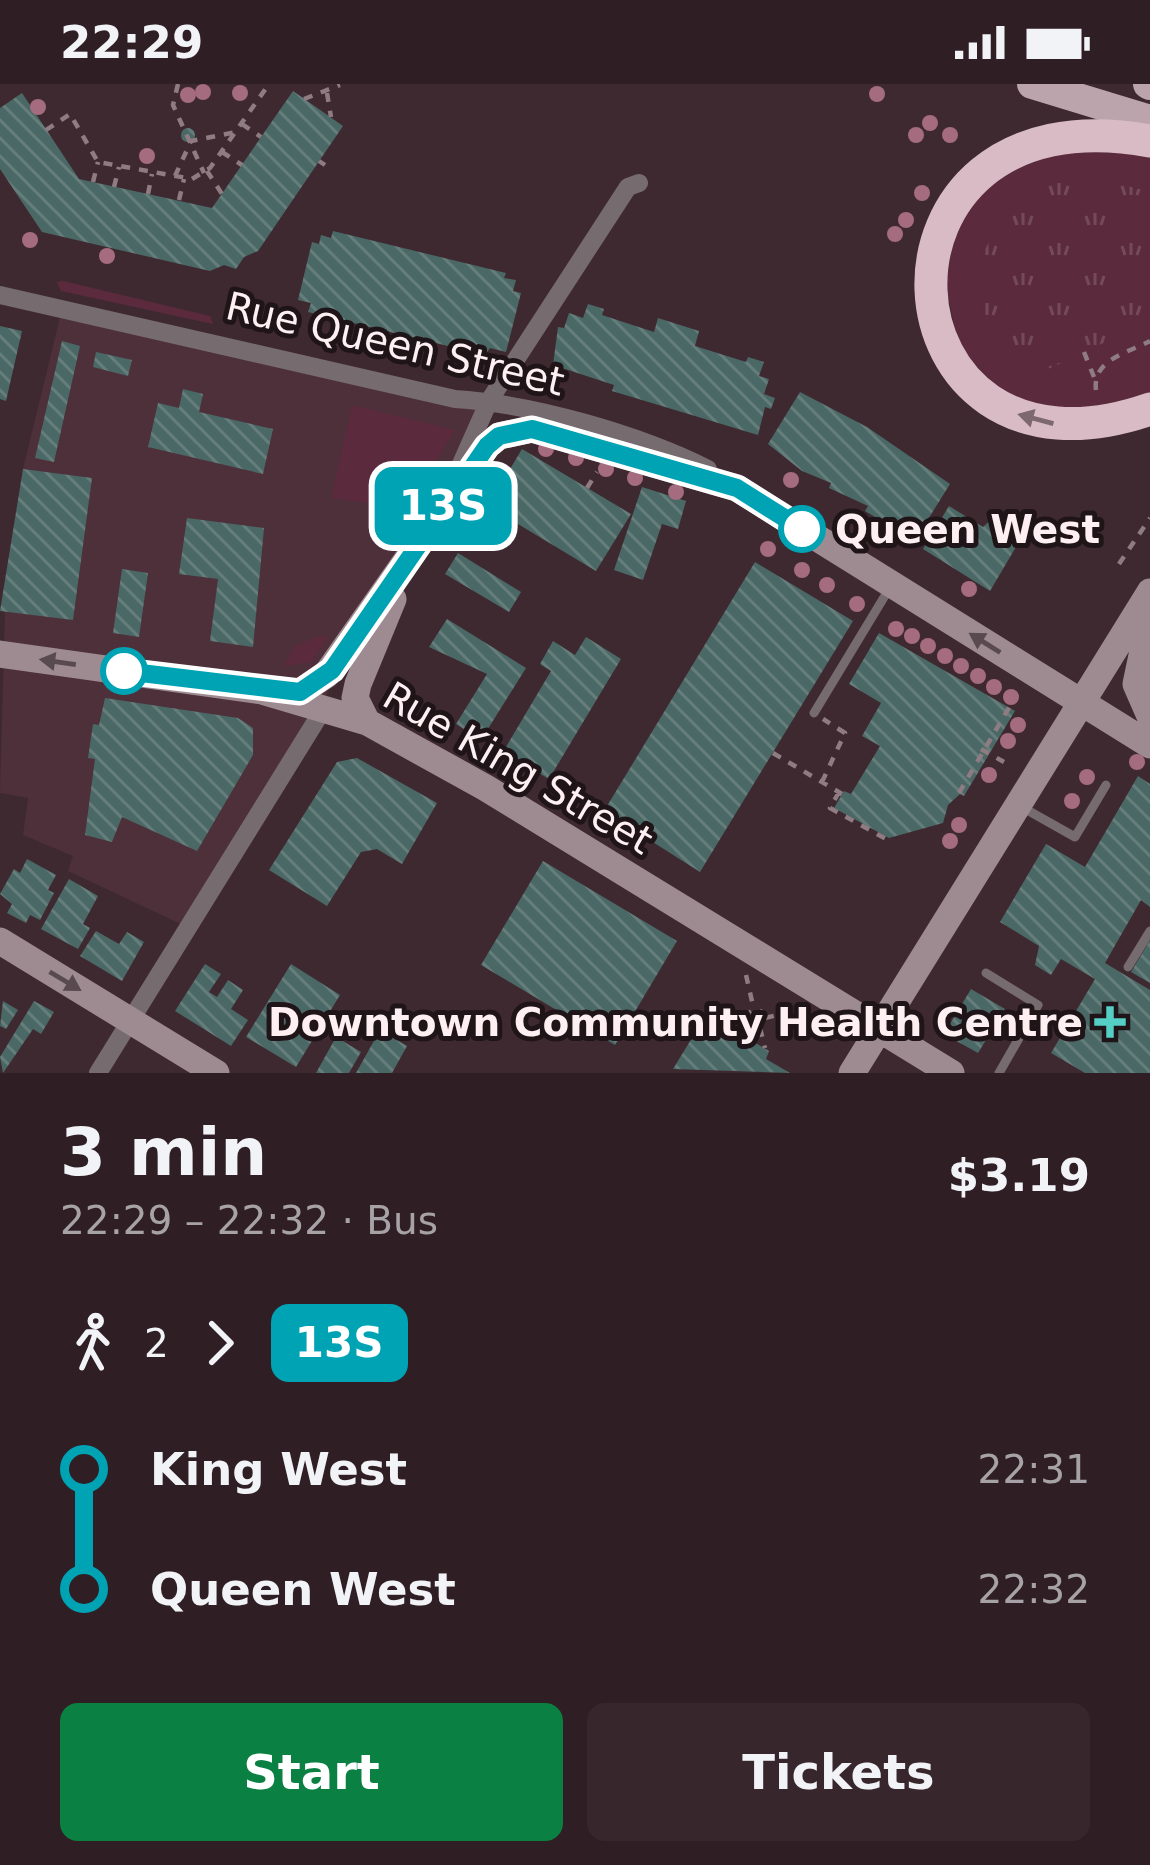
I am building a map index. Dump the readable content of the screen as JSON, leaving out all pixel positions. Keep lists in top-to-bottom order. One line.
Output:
{"streets":{"main road":["Rue Queen Street","Rue King Street"]},"places":{"other":["Queen West"],"health":["Downtown Community Health Centre"]},"lines":["bus line 13S"],"page":{"status":"22:29","on_map":"13S","heading":["3 min","22:29 – 22:32 · Bus","$3.19"],"legs":["2","13S"],"list":[{"name":"King West","value":"22:31"},{"name":"Queen West","value":"22:32"}],"buttons":["Start","Tickets"]}}
